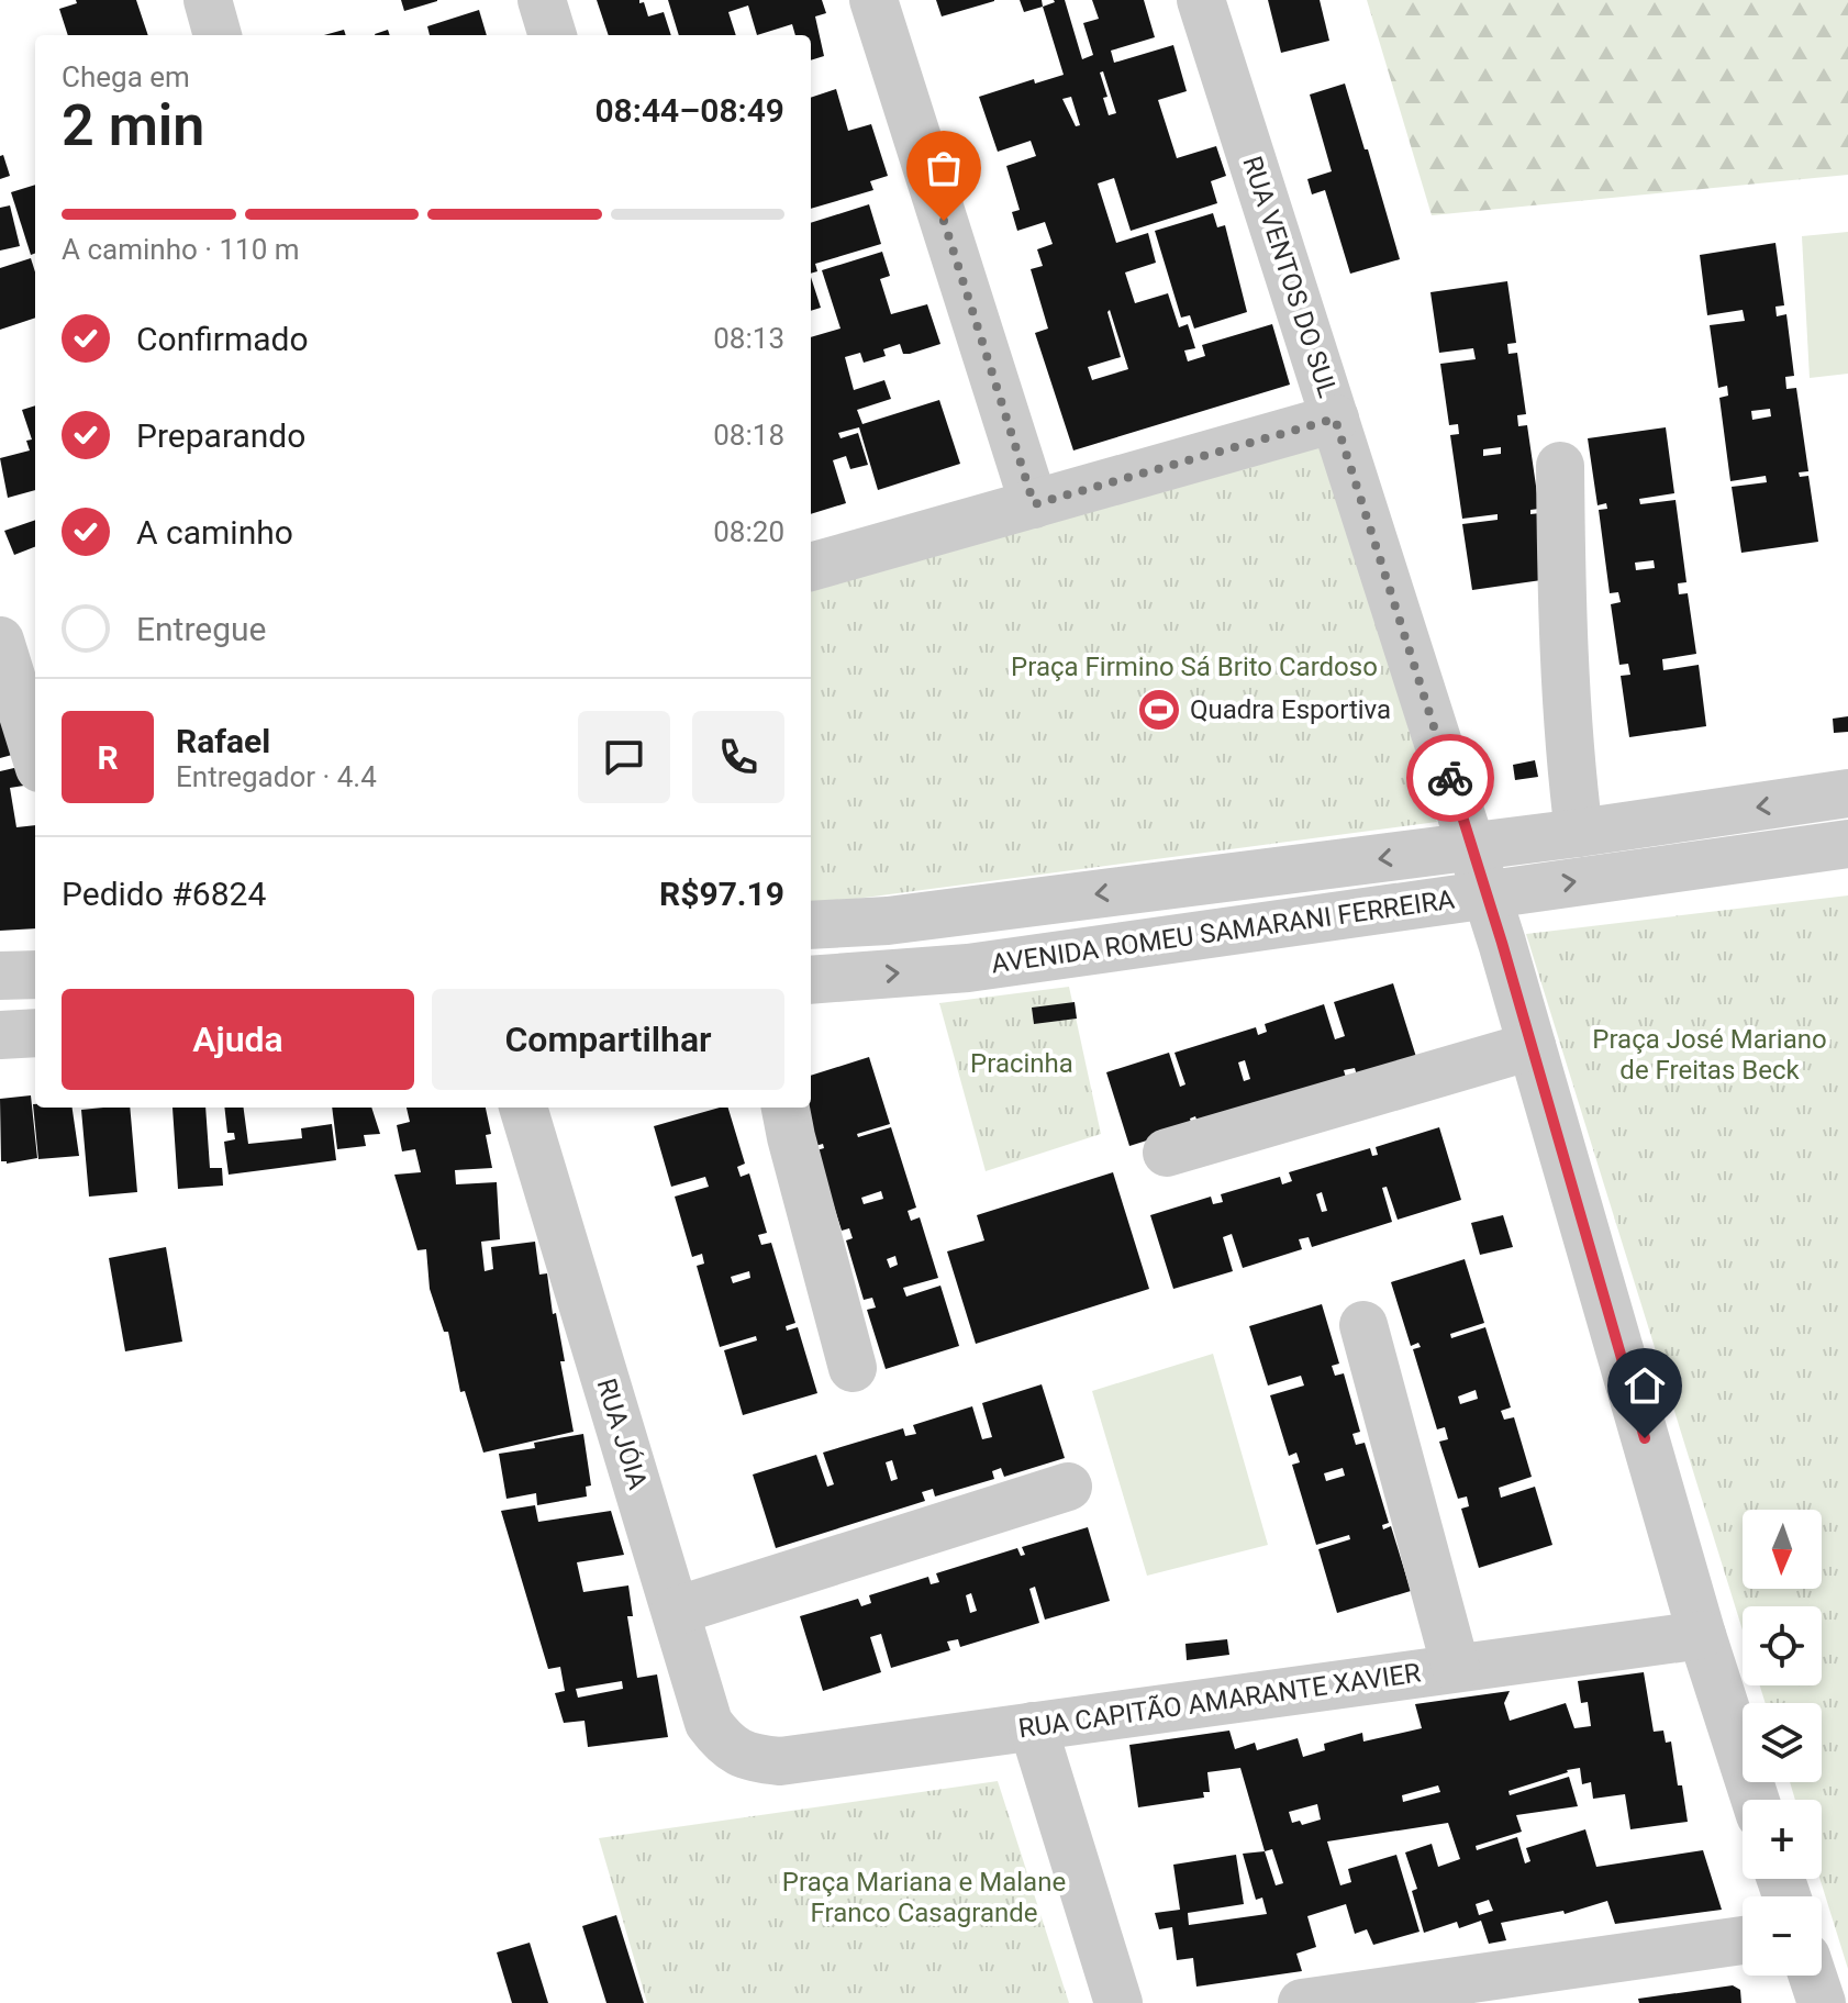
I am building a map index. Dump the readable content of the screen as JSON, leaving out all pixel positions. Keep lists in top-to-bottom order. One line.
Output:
{"streets":{"street":["RUA VENTOS DO SUL","AVENIDA ROMEU SAMARANI FERREIRA","RUA JÓIA","RUA CAPITÃO AMARANTE XAVIER"]},"crossings":[["RUA VENTOS DO SUL","AVENIDA ROMEU SAMARANI FERREIRA"],["RUA VENTOS DO SUL","RUA CAPITÃO AMARANTE XAVIER"],["RUA JÓIA","RUA CAPITÃO AMARANTE XAVIER"]],"parks":["Praça Firmino Sá Brito Cardoso","Praça José Mariano de Freitas Beck","Pracinha","Praça Mariana e Malane Franco Casagrande"],"places":{"sports":["Quadra Esportiva"]},"north":"bottom","page":{"heading":["2 min","Chega em","08:44–08:49"],"panel":["Rafael","Entregador · 4.4","Pedido #6824","R$97.19"],"bar":"A caminho · 110 m","list":[["Confirmado","08:13"],["Preparando","08:18"],["A caminho","08:20"],"Entregue"],"round":"R","buttons":["Ajuda","Compartilhar"],"map_buttons":["+","−"]}}
